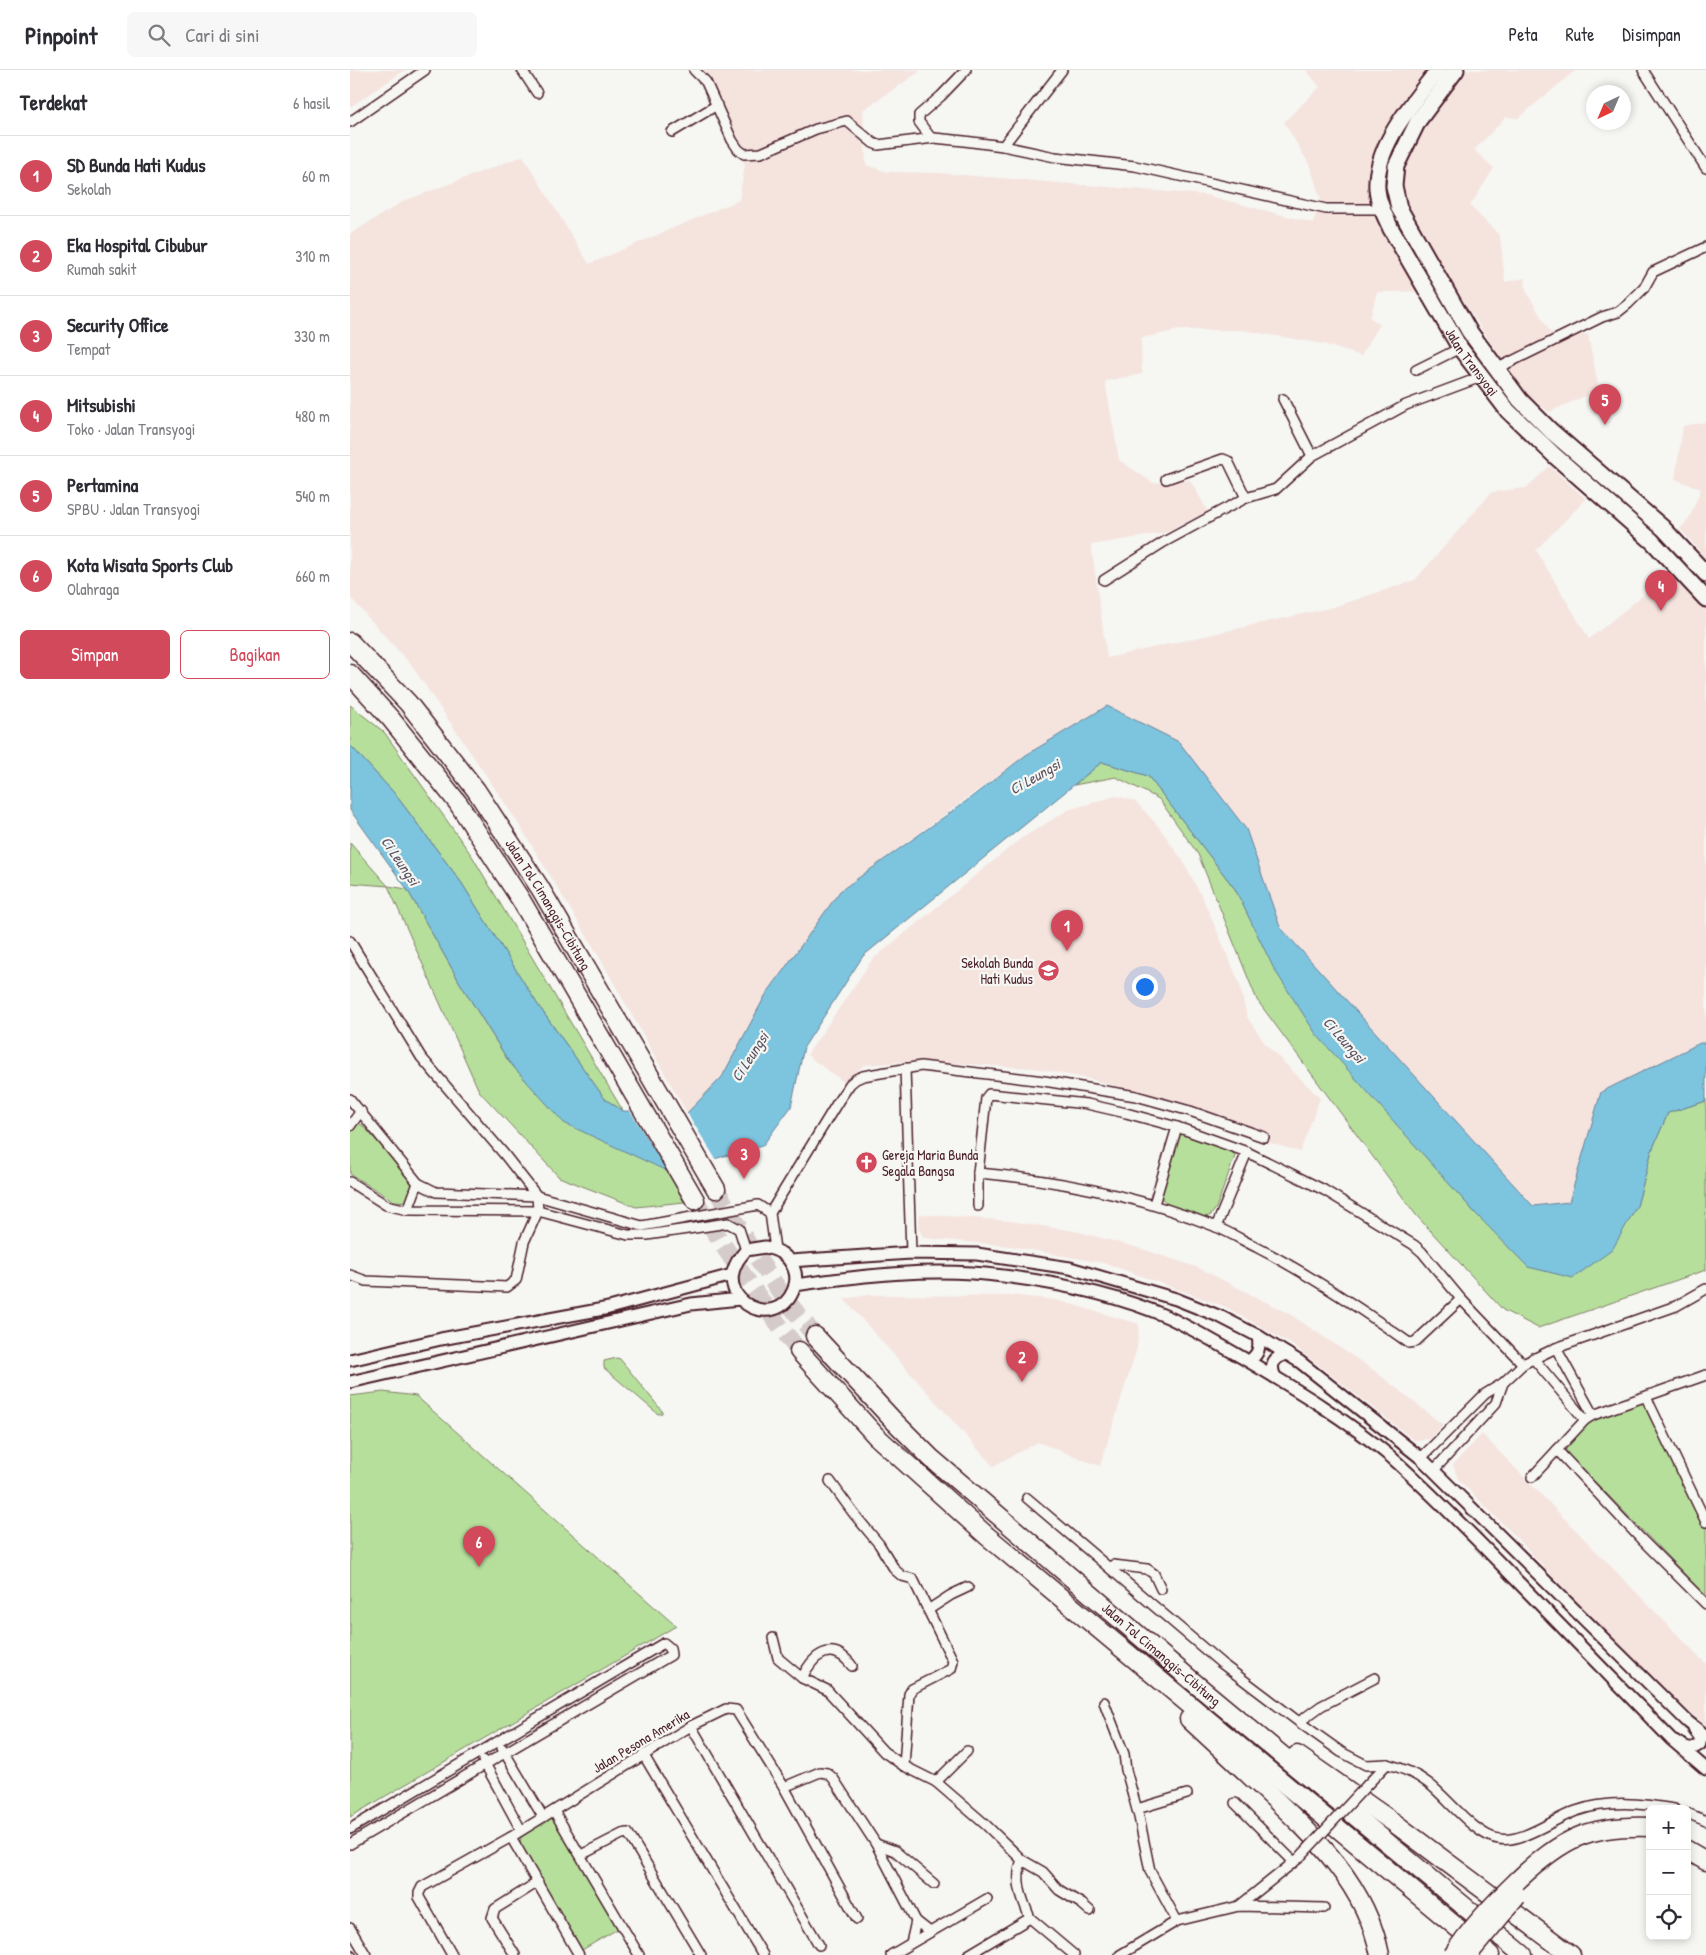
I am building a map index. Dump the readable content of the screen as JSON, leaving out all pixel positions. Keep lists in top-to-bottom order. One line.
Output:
{"streets":{"highway":["Jalan Transyogi","Jalan Tol Cimanggis–Cibitung"],"street":["Jalan Pesona Amerika"]},"water":["Ci Leungsi"],"places":{"school or university":["Sekolah Bunda Hati Kudus"],"church":["Gereja Maria Bunda Segala Bangsa"]},"north":"bottom left","page":{"header":"Pinpoint","search":"Cari di sini","nav":["Peta","Rute","Disimpan"],"heading":["Terdekat","6 hasil"],"list":[{"mark":"1","name":"SD Bunda Hati Kudus","note":"Sekolah","value":"60 m"},{"mark":"2","name":"Eka Hospital Cibubur","note":"Rumah sakit","value":"310 m"},{"mark":"3","name":"Security Office","note":"Tempat","value":"330 m"},{"mark":"4","name":"Mitsubishi","note":"Toko · Jalan Transyogi","value":"480 m"},{"mark":"5","name":"Pertamina","note":"SPBU · Jalan Transyogi","value":"540 m"},{"mark":"6","name":"Kota Wisata Sports Club","note":"Olahraga","value":"660 m"}],"pins":["5","4","1","3","2","6"],"buttons":["Simpan","Bagikan"],"map_buttons":["+","−"]}}
